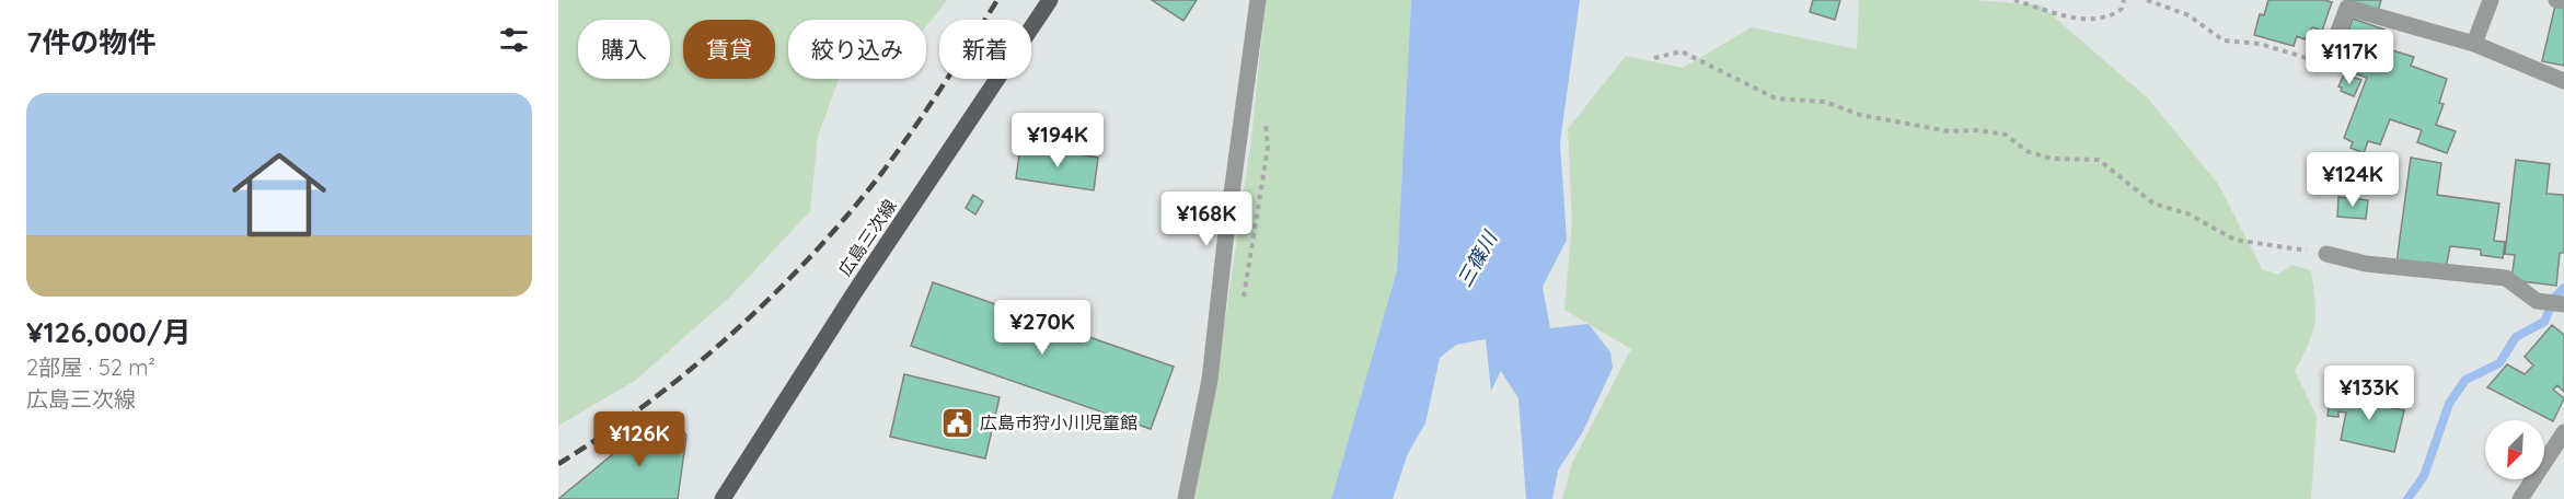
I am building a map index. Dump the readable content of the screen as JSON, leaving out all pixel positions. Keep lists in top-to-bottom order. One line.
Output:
{"streets":{"main road":["広島三次線"]},"water":["三篠川"],"places":{"public building":["広島市狩小川児童館"]},"north":"bottom left","page":{"heading":"7件の物件","chip":["購入","賃貸","絞り込み","新着"],"price":["¥117K","¥194K","¥124K","¥168K","¥270K","¥133K","¥126K"],"list":[{"name":"¥126,000/月","note":"2部屋 · 52 m² · 広島三次線"}]}}
